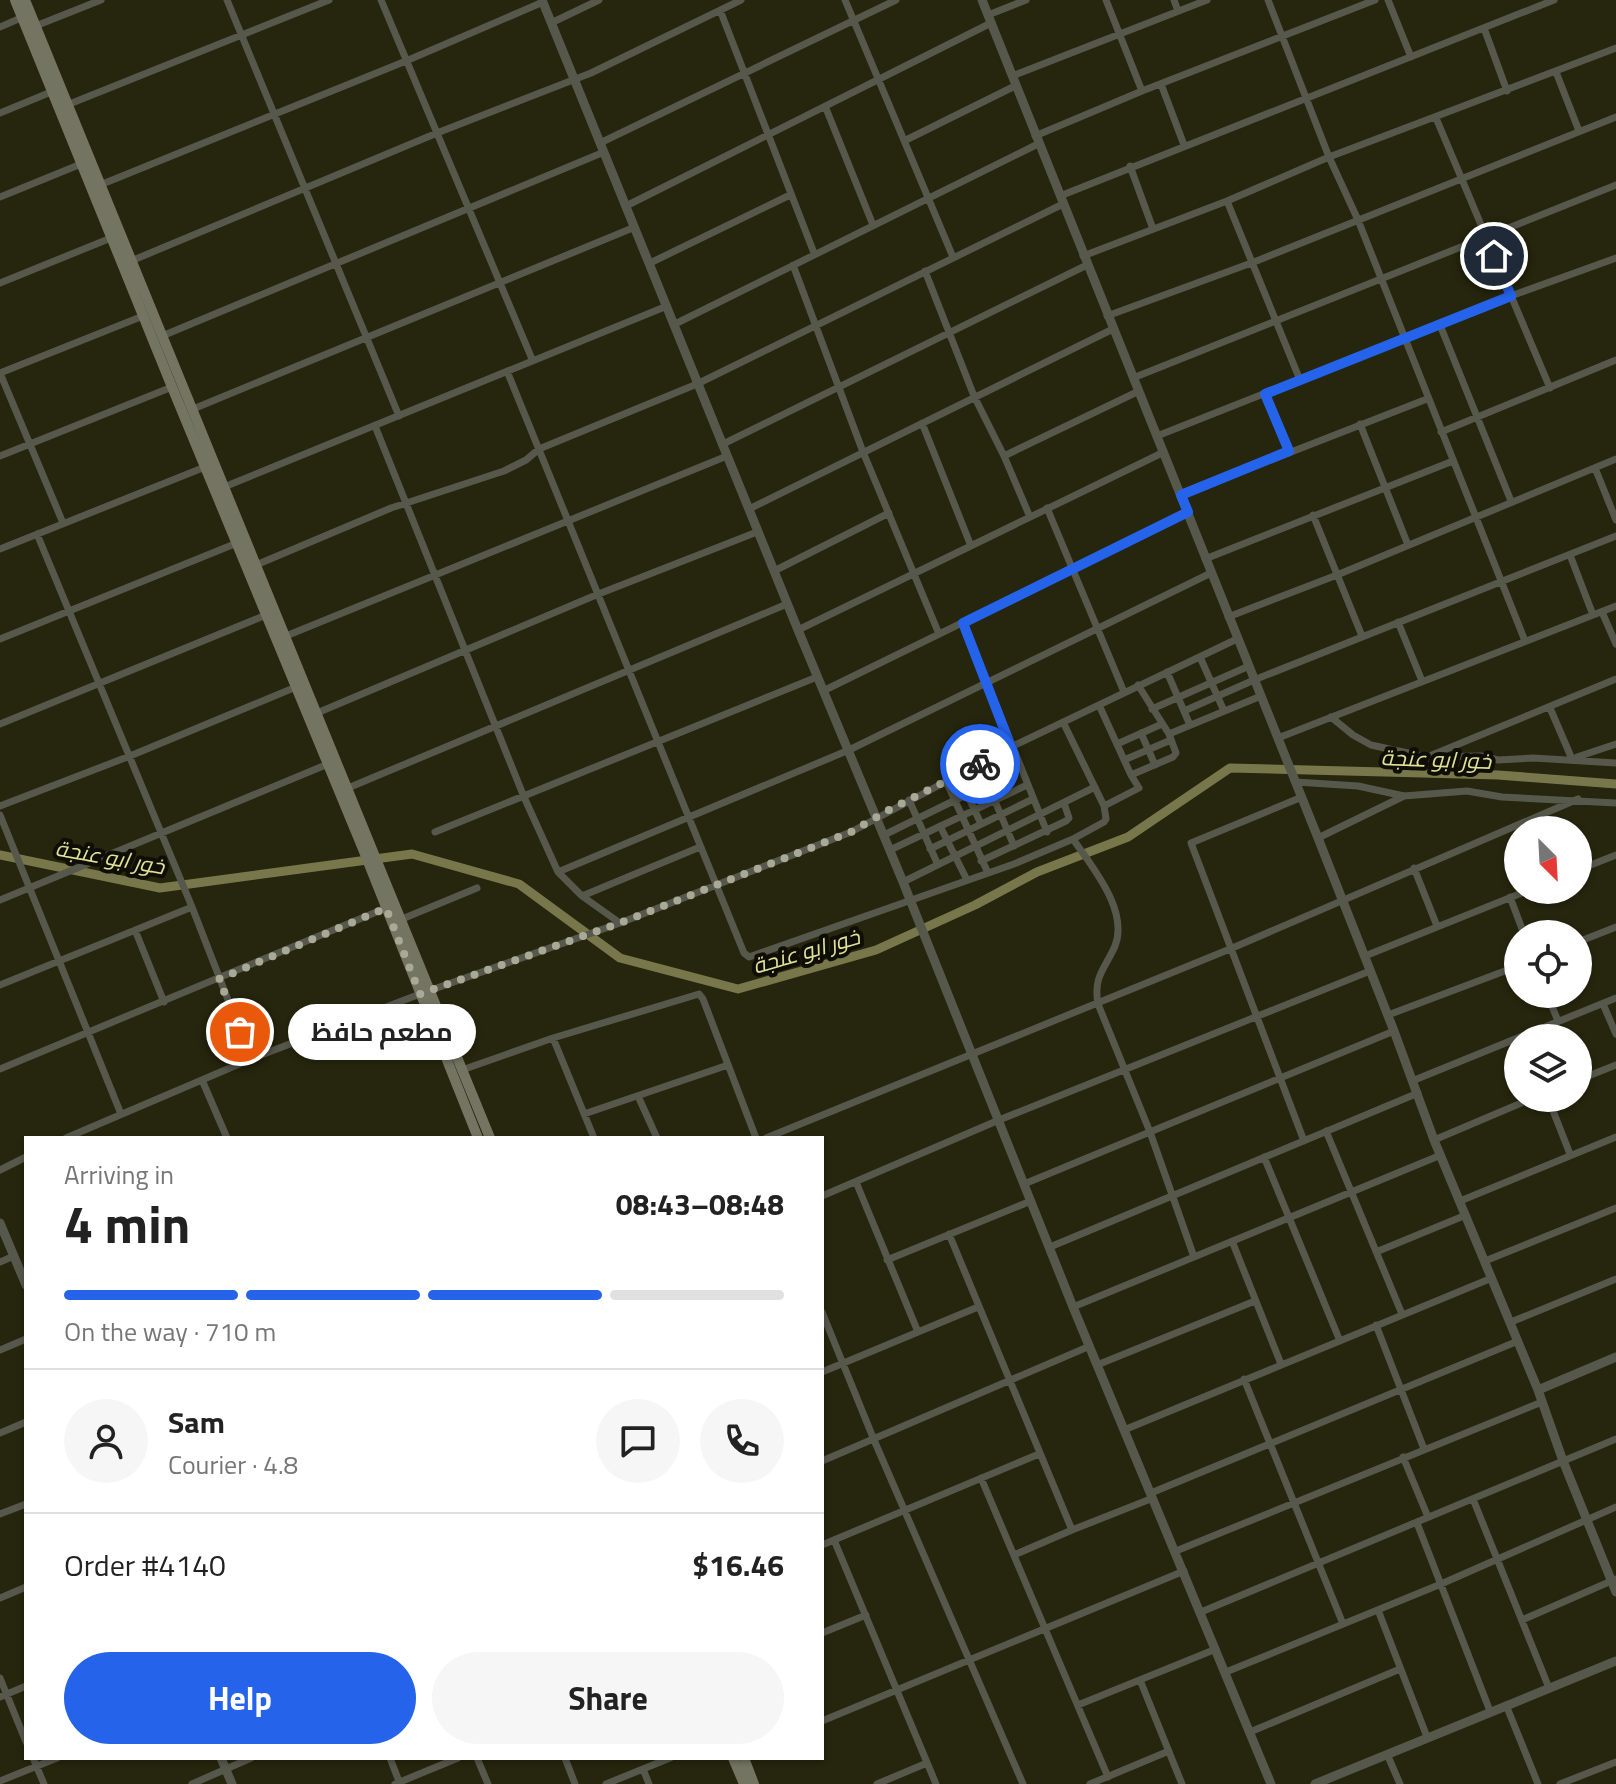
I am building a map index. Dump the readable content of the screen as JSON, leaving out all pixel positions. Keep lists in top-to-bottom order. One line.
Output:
{"water":["خور ابو عنجة"],"places":["مطعم حافظ"],"north":"bottom right","page":{"bubble":"مطعم حافظ","heading":["4 min","Arriving in","08:43–08:48"],"panel":["Sam","Courier · 4.8","Order #4140","$16.46"],"bar":"On the way · 710 m","buttons":["Help","Share"]}}
